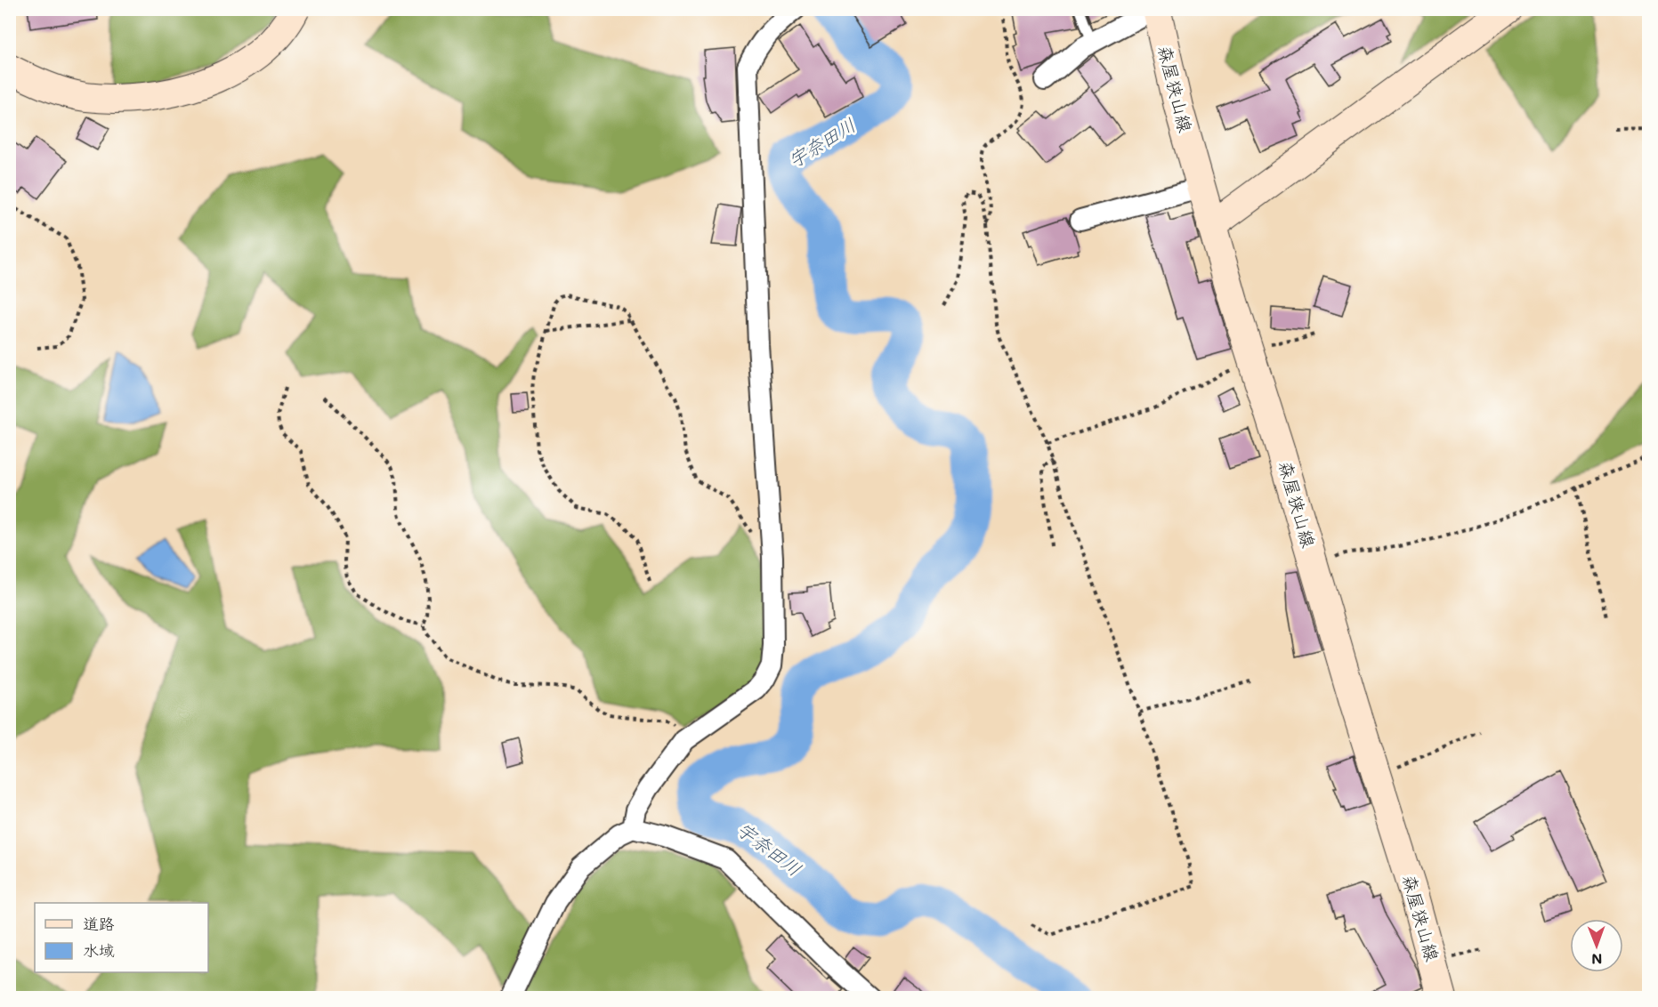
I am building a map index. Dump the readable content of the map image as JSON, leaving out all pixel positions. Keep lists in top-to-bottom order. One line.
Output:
{"streets":{"main road":["森屋狭山線"]},"water":["宇奈田川"],"legend":["道路","水域"],"north":"bottom"}
